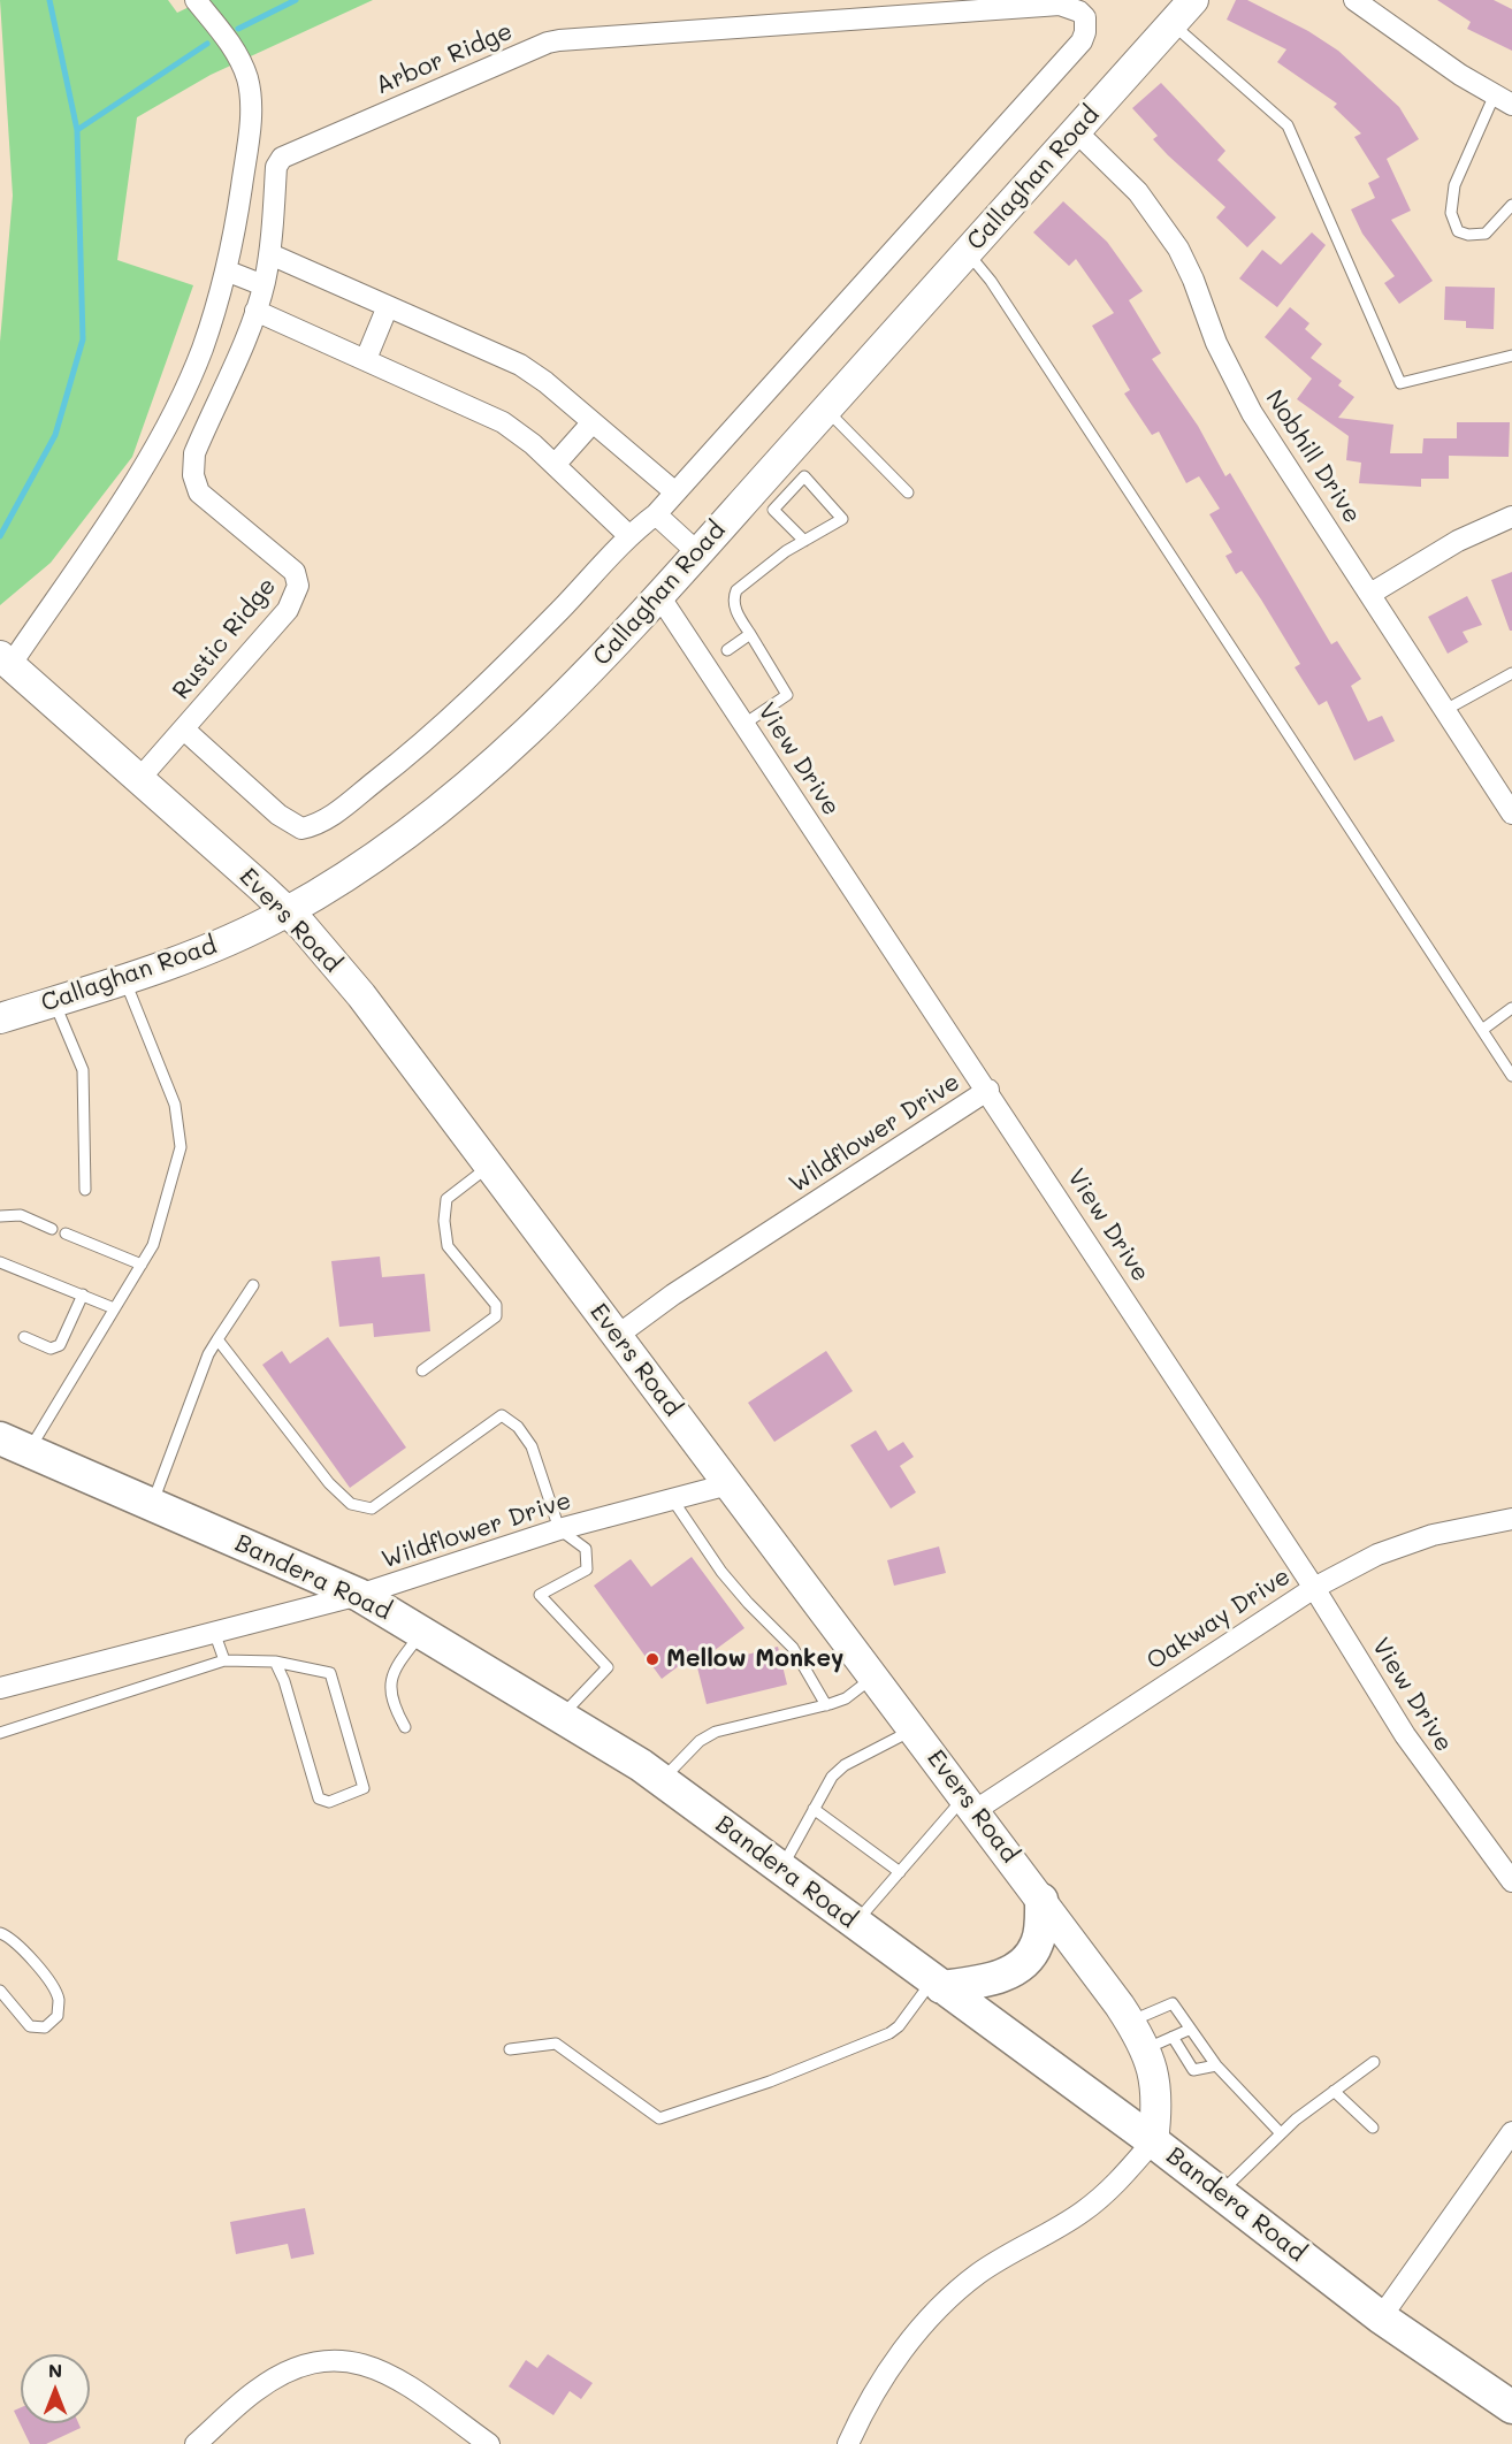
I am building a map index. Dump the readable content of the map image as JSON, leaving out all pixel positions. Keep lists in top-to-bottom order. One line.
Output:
{"streets":{"main road":["Callaghan Road","Evers Road","Bandera Road"],"street":["Arbor Ridge","Nobhill Drive","Rustic Ridge","View Drive","Wildflower Drive","Oakway Drive"]},"crossings":[["Callaghan Road","Nobhill Drive"],["Callaghan Road","View Drive"],["Callaghan Road","Evers Road"],["Rustic Ridge","Evers Road"],["View Drive","Wildflower Drive"],["View Drive","Oakway Drive"],["Evers Road","Wildflower Drive"],["Evers Road","Bandera Road"],["Evers Road","Oakway Drive"],["Wildflower Drive","Bandera Road"]],"places":["Mellow Monkey"],"north":"top"}
